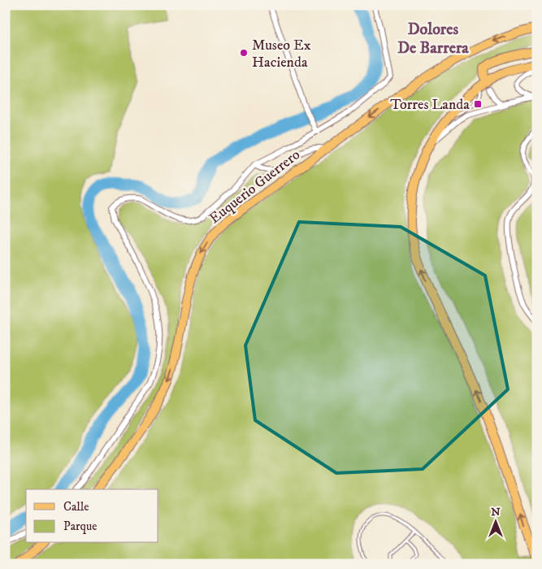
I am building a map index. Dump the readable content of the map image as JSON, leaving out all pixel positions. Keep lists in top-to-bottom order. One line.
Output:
{"streets":{"main road":["Euquerio Guerrero"]},"one_way":["Euquerio Guerrero"],"districts":["Dolores De Barrera"],"places":{"other":["Museo Ex Hacienda"],"transit":["Torres Landa"]},"legend":["Calle","Parque"],"north":"top"}
